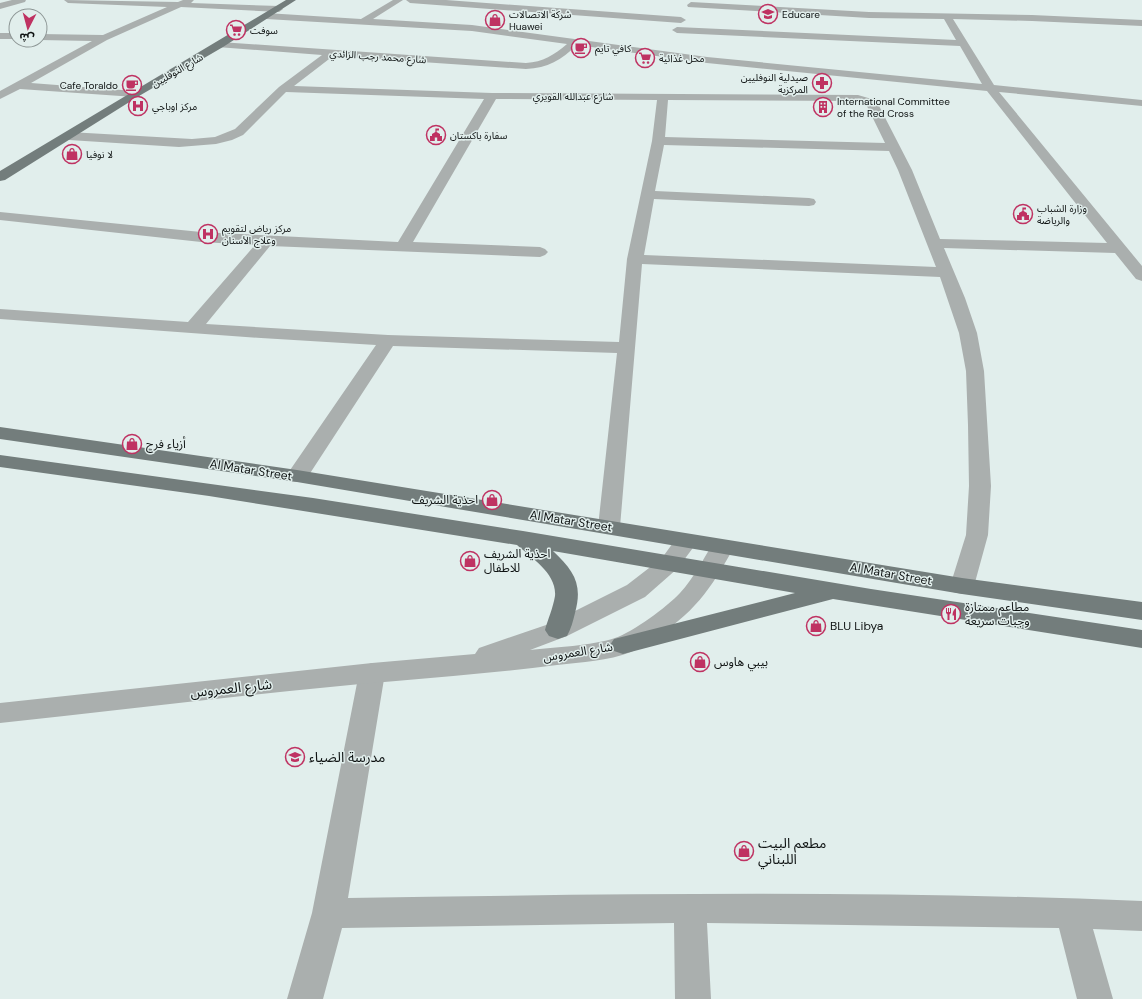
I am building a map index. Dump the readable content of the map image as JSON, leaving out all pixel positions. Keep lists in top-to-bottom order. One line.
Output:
{"streets":{"main road":["شارع النوفليين","Al Matar Street"],"street":["شارع محمد رجب الزائدي","شارع عبدالله القويري","شارع العمروس"]},"crossings":[["شارع محمد رجب الزائدي","شارع النوفليين"],["Al Matar Street","شارع العمروس"]],"places":{"school or university":["Educare","مدرسة الضياء"],"shop":["شركة الاتصالات Huawei","لا نوفيا","أزياء فرح","احذية الشريف","احذية الشريف للاطفال","BLU Libya","بيبي هاوس","مطعم البيت اللبناني"],"supermarket":["سوفت","محل غذائية"],"cafe":["كافي تايم","Cafe Toraldo"],"pharmacy":["صيدلية النوفليين المركزية"],"hospital":["مركز اوباجي","مركز رياض لتقويم وعلاج الأسنان"],"building":["International Committee of the Red Cross"],"public building":["سفارة باكستان","وزارة الشباب والرياضة"],"restaurant":["مطاعم ممتازة وجبات سريعة"]},"north":"bottom"}
